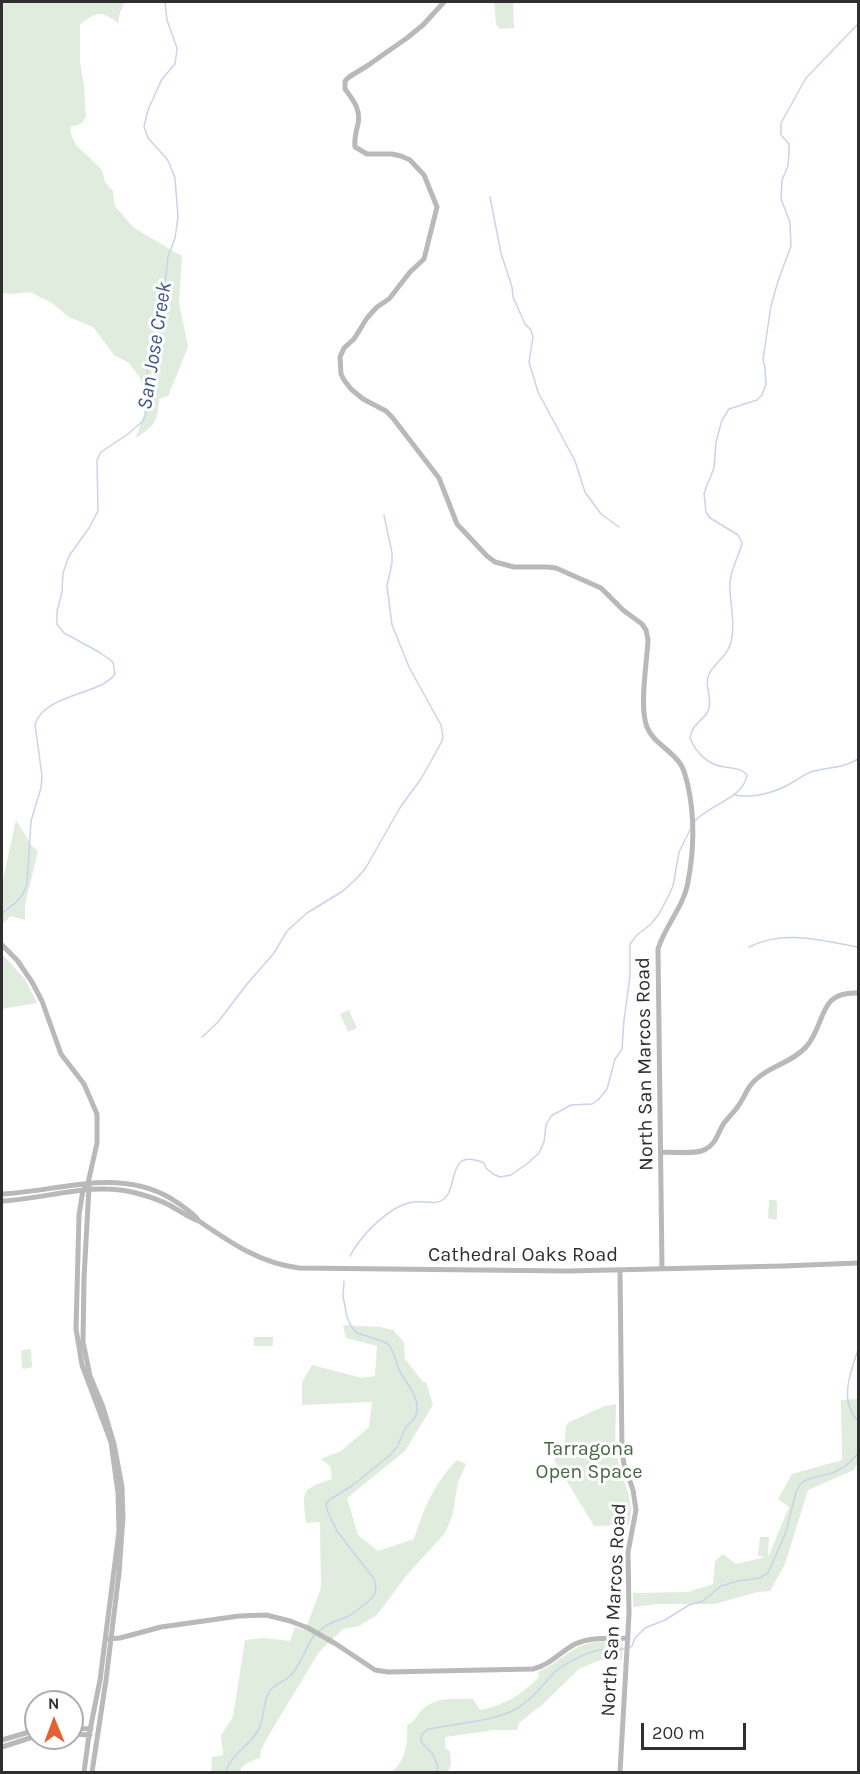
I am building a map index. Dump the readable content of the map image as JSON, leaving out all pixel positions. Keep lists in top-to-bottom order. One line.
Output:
{"streets":{"street":["North San Marcos Road","Cathedral Oaks Road"]},"crossings":[["North San Marcos Road","Cathedral Oaks Road"]],"water":["San Jose Creek"],"parks":["Tarragona Open Space"],"scale_bar":"200 m","north":"top"}
